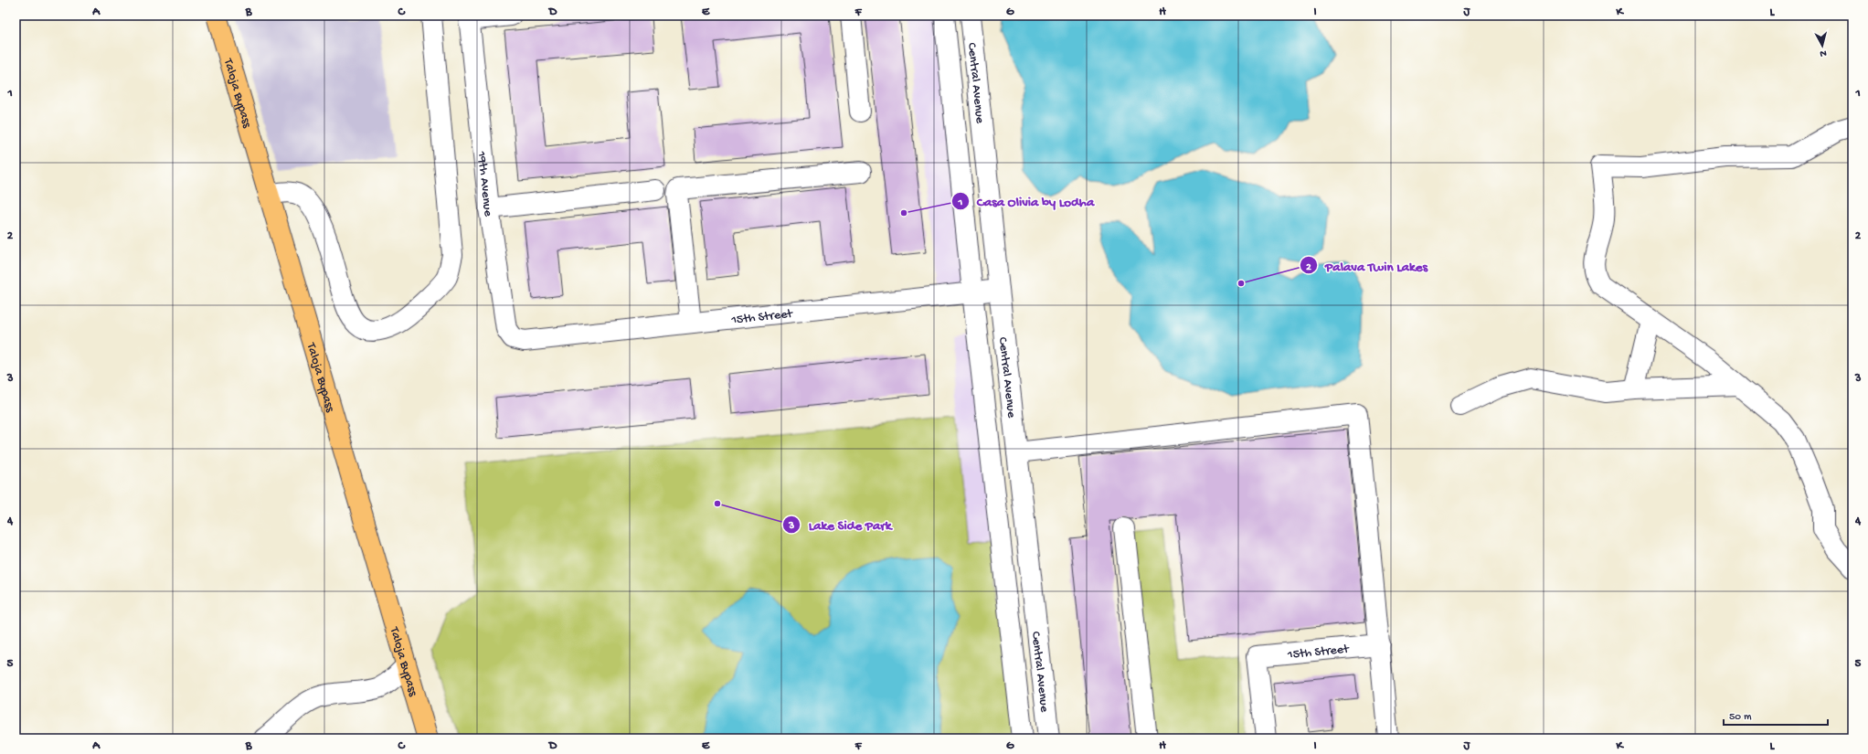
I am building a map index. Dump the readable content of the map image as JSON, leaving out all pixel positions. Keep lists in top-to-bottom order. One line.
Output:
{"streets":{"main road":["Taloja Bypass"],"street":["Central Avenue","19th Avenue","15th Street"]},"crossings":[["Central Avenue","15th Street"],["19th Avenue","15th Street"]],"places":["Casa Olivia by Lodha","Palava Twin Lakes","Lake Side Park"],"scale_bar":"50 m","north":"bottom","grid":{"columns":["A","B","C","D","E","F","G","H","I","J","K","L"],"rows":["1","2","3","4","5"]}}
